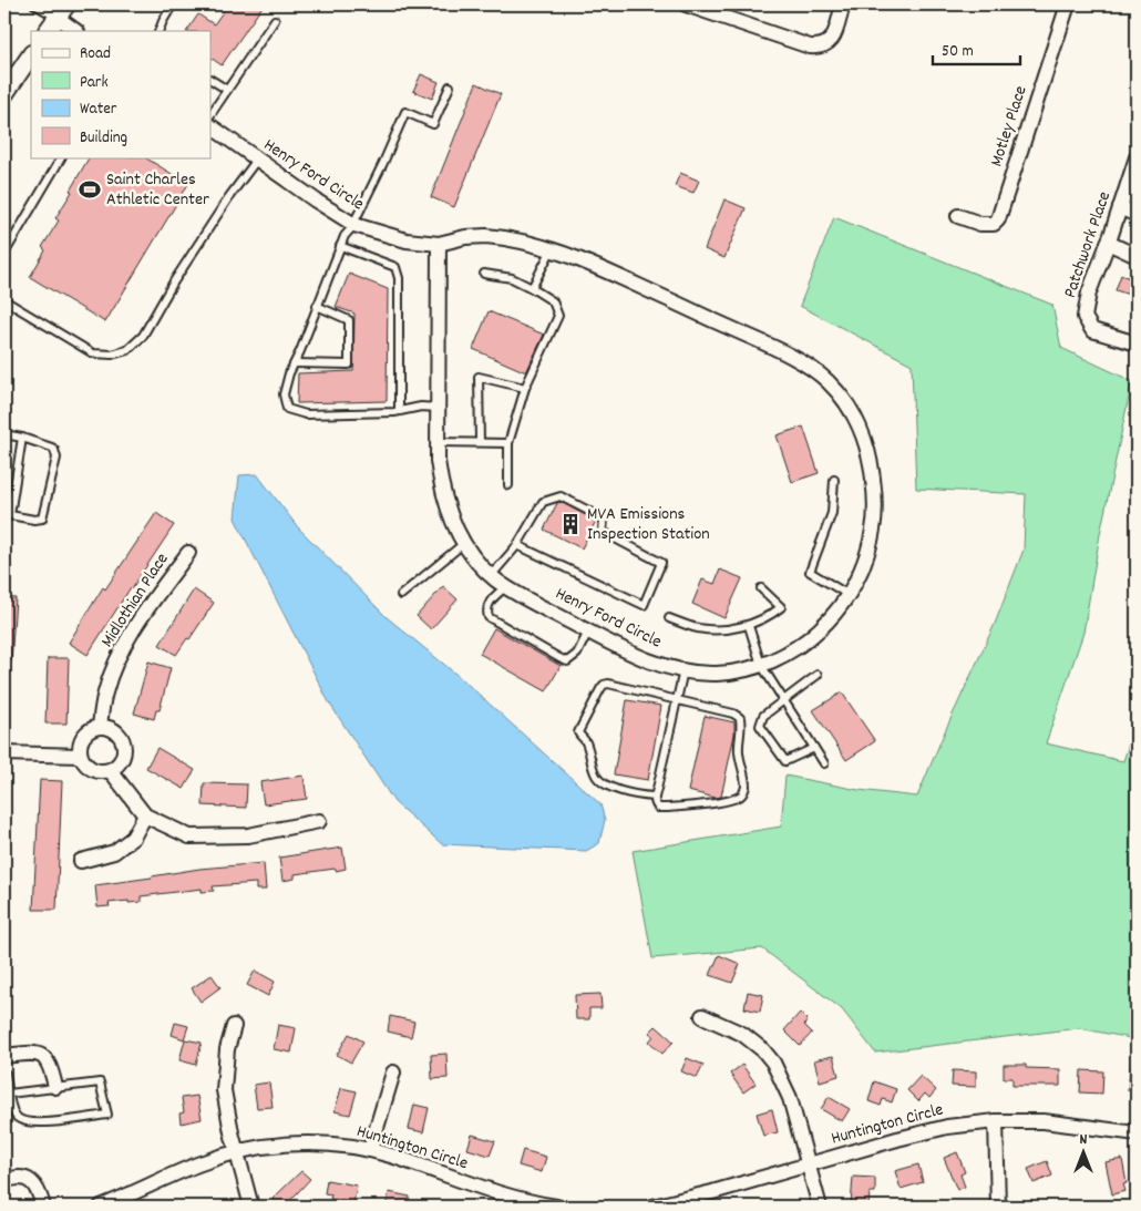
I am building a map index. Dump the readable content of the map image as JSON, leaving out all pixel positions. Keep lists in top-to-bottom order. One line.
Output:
{"streets":{"street":["Motley Place","Henry Ford Circle","Patchwork Place","Midlothian Place","Huntington Circle"]},"places":{"sports":["Saint Charles Athletic Center"],"building":["MVA Emissions Inspection Station"]},"legend":["Road","Park","Water","Building"],"scale_bar":"50 m","north":"top"}
